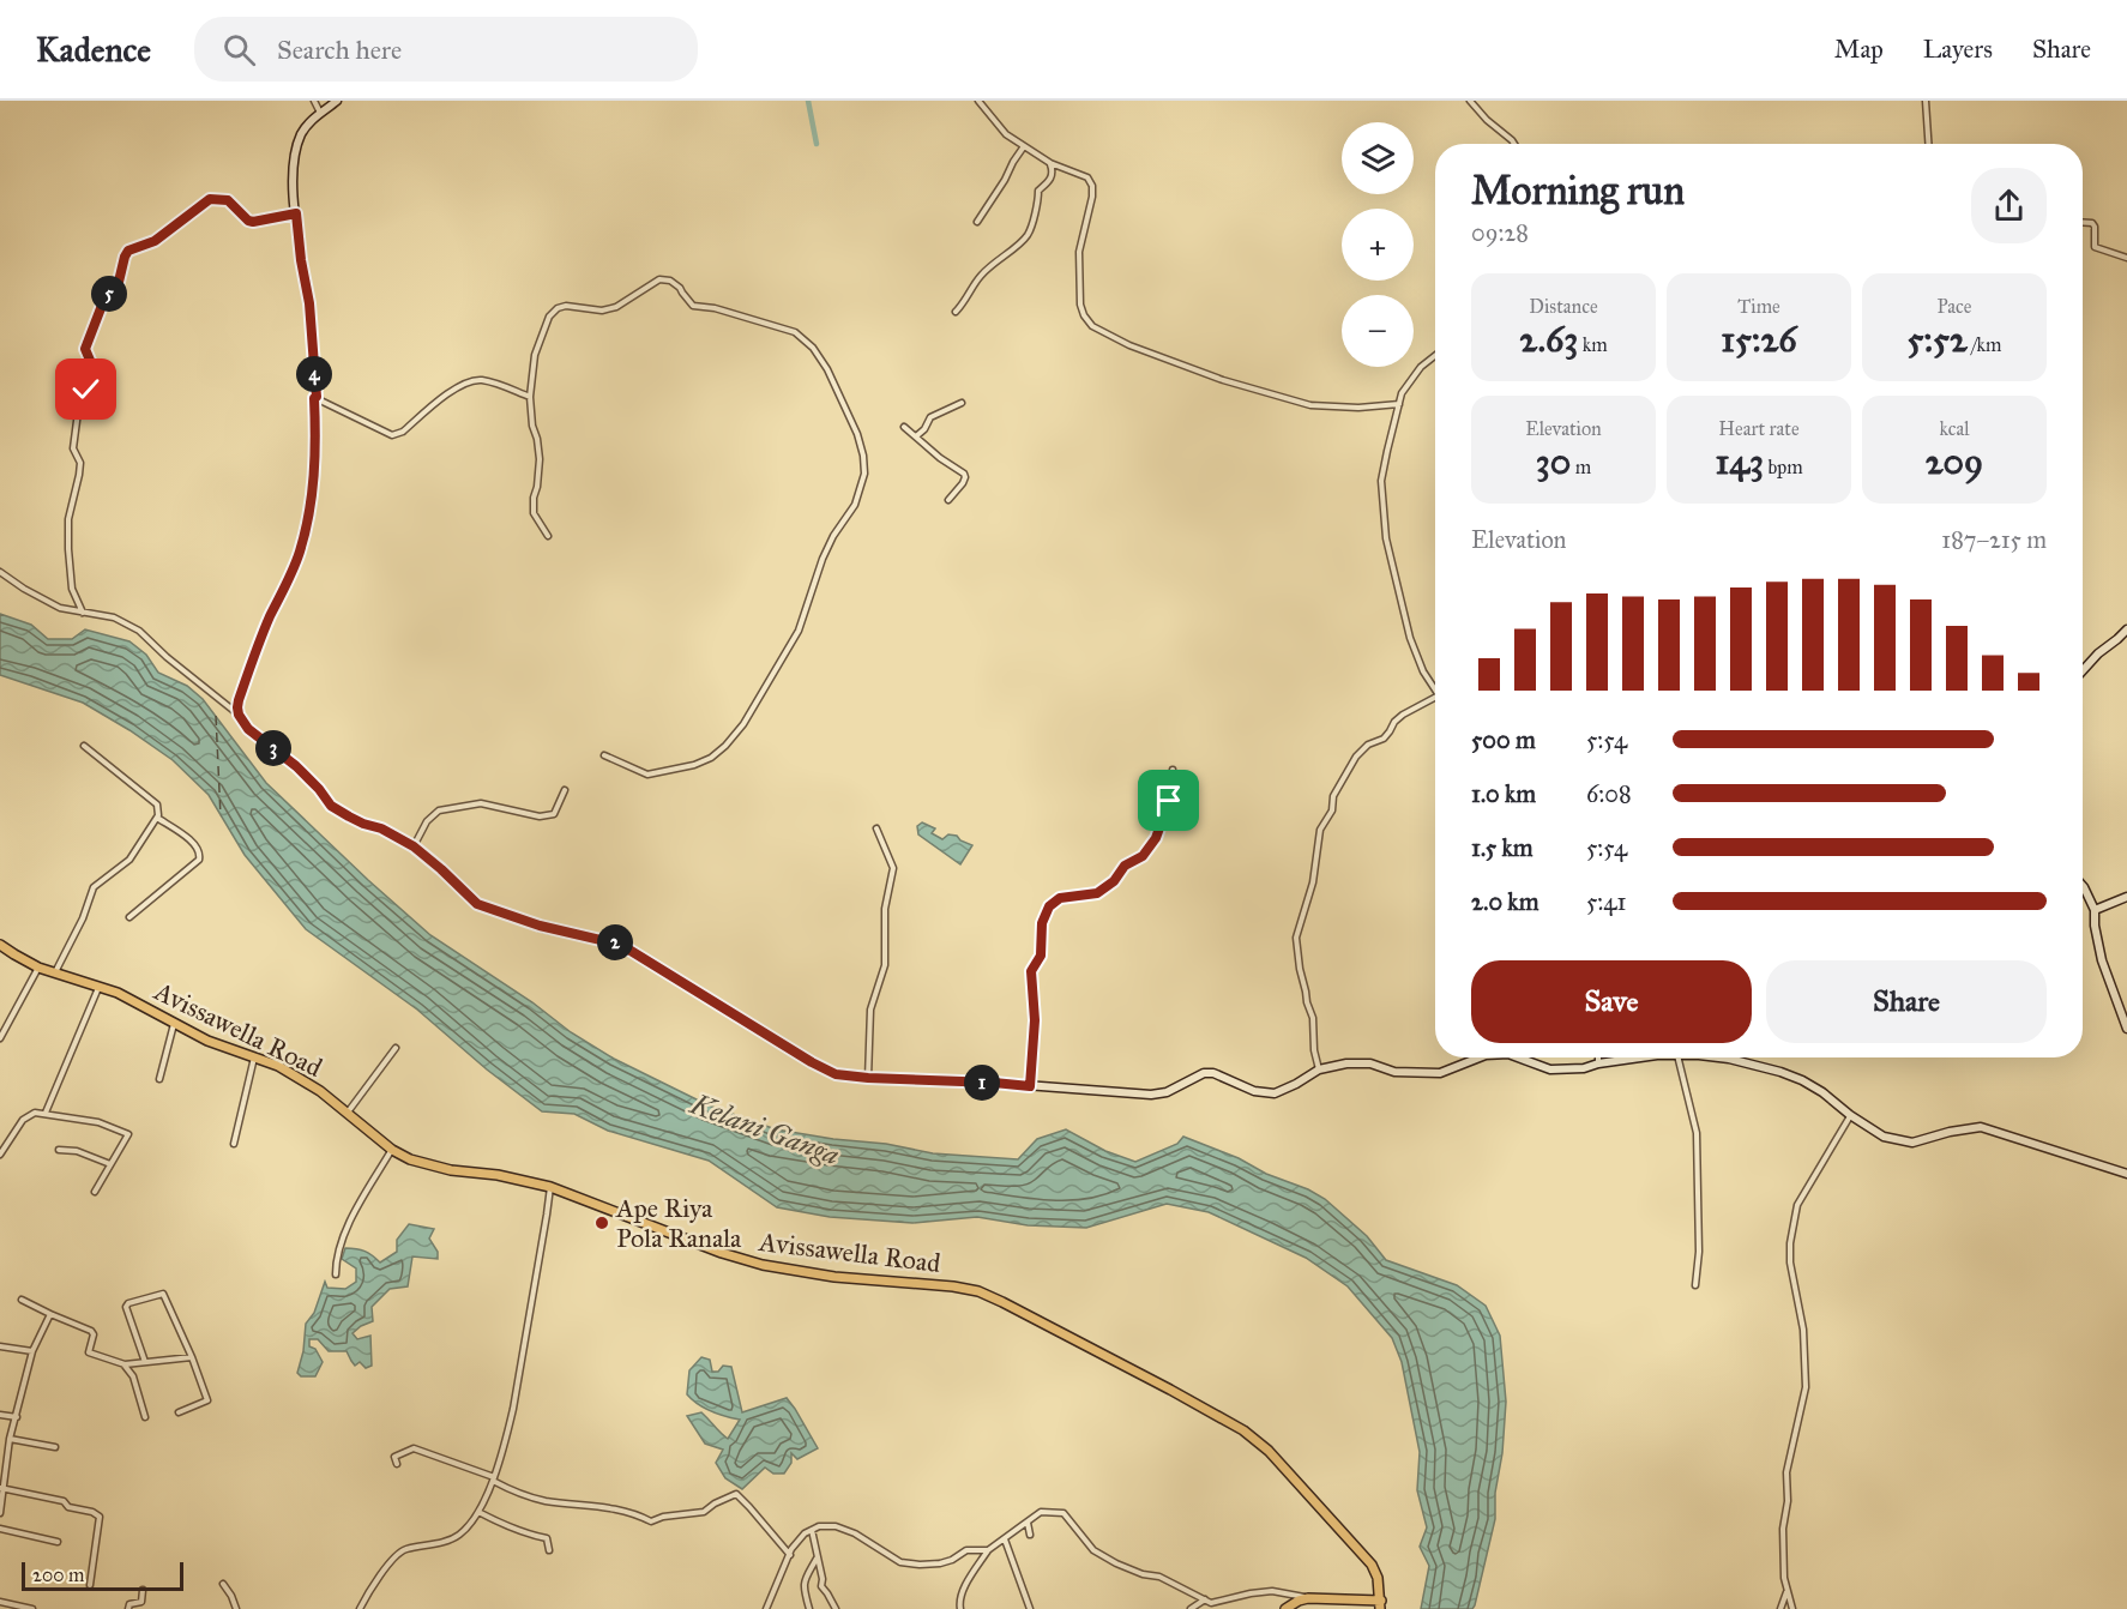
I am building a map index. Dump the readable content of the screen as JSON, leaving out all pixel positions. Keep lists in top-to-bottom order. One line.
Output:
{"streets":{"main road":["Avissawella Road"]},"water":["Kelani Ganga"],"places":["Ape Riya Pola Ranala"],"scale_bar":"200 m","page":{"header":"Kadence","search":"Search here","nav":["Map","Layers","Share"],"map_buttons":["+","−"],"heading":["Morning run","09:28"],"stats":[["Distance","2.63 km"],["Time","15:26"],["Pace","5:52 /km"],["Elevation","30 m"],["Heart rate","143 bpm"],["kcal","209"]],"pins":["5","4","3","2","1"],"chart":["Elevation","187–215 m"],"list":[{"name":"500 m","note":"5:54"},{"name":"1.0 km","note":"6:08"},{"name":"1.5 km","note":"5:54"},{"name":"2.0 km","note":"5:41"}],"buttons":["Save","Share"],"scale":"200 m"}}
